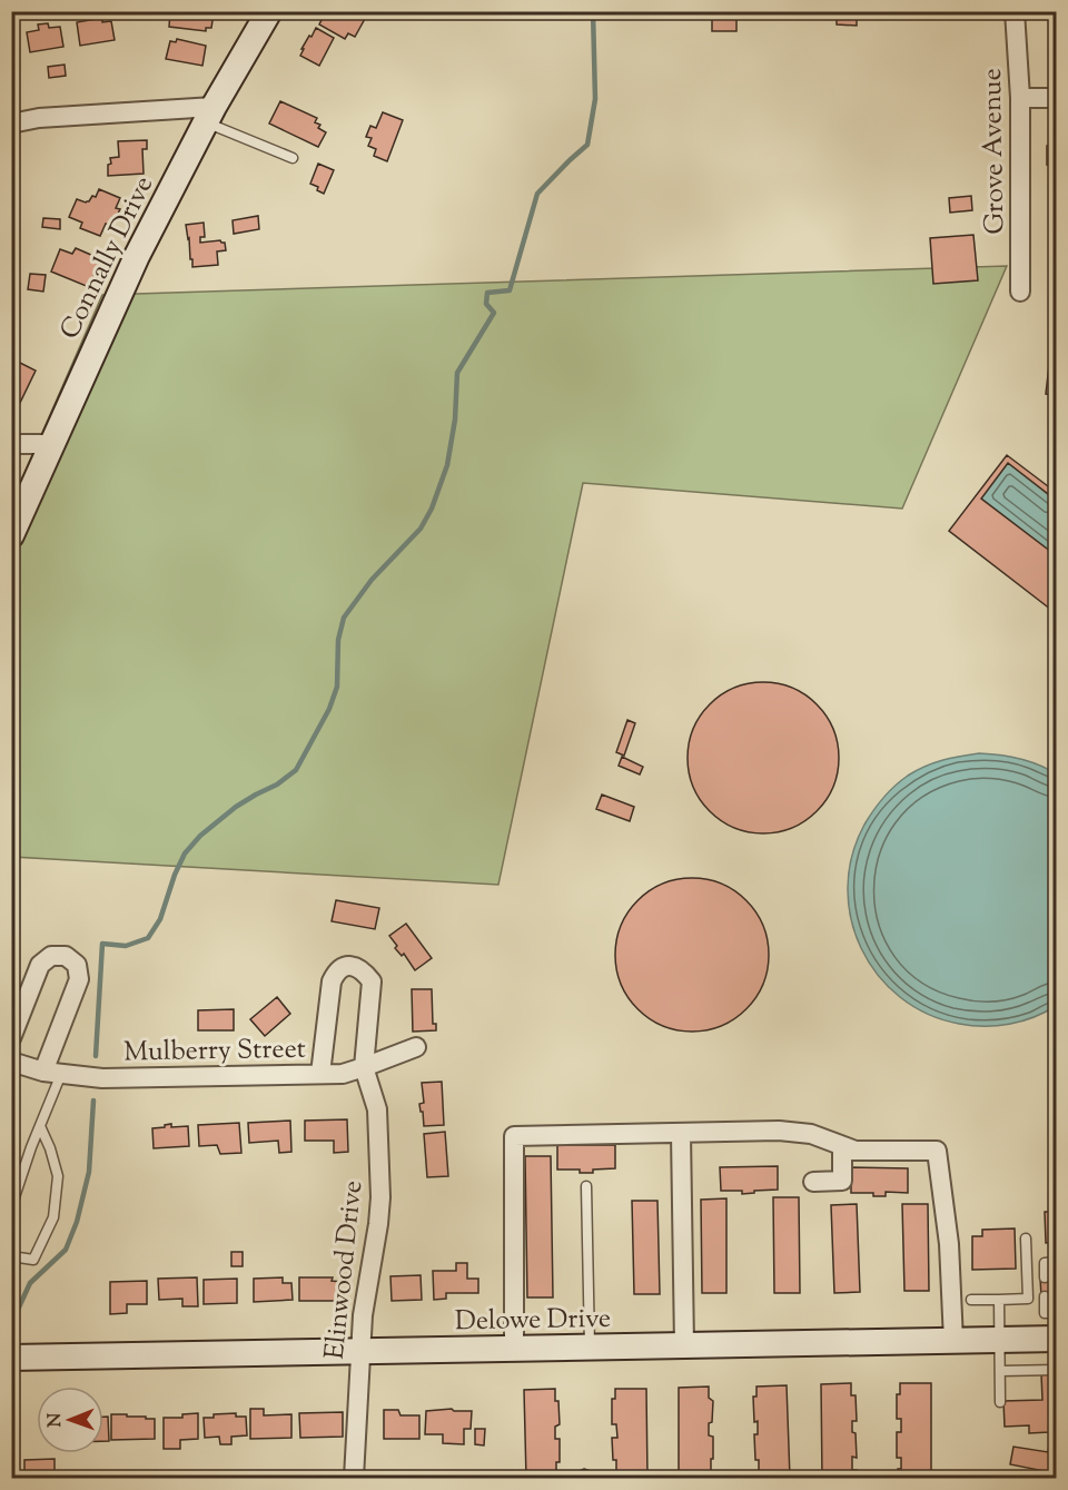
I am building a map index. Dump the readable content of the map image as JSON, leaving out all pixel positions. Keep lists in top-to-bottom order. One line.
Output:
{"streets":{"street":["Grove Avenue","Connally Drive","Mulberry Street","Elinwood Drive","Delowe Drive"]},"crossings":[["Mulberry Street","Elinwood Drive"],["Elinwood Drive","Delowe Drive"]],"north":"left"}
